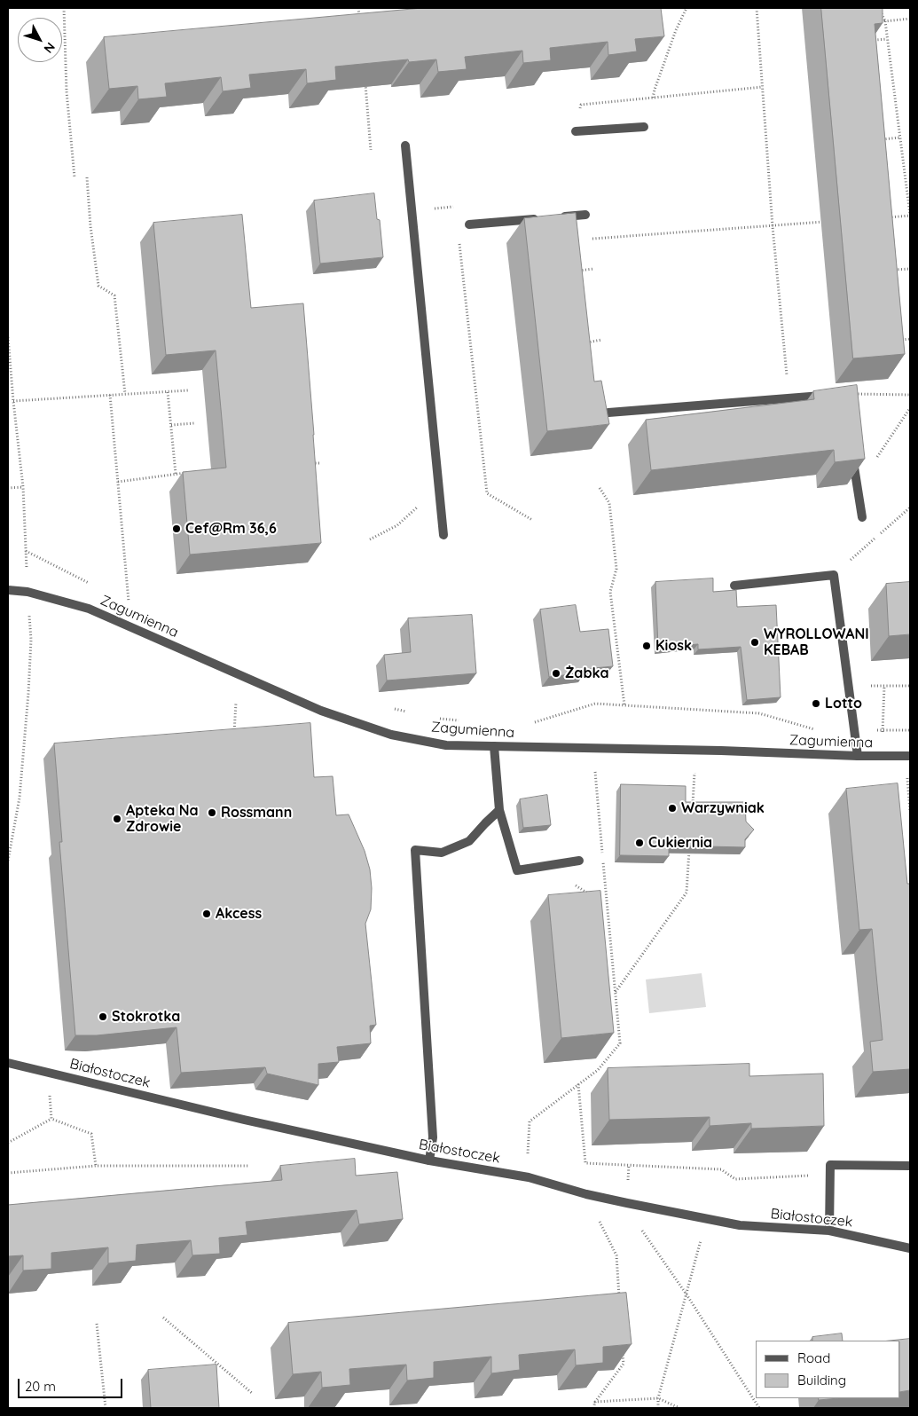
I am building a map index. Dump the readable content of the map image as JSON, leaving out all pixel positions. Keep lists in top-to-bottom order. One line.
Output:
{"streets":{"street":["Zagumienna","Białostoczek"]},"places":["Cef@Rm 36,6","WYROLLOWANI KEBAB","Kiosk","Żabka","Lotto","Warzywniak","Rossmann","Apteka Na Zdrowie","Cukiernia","Akcess","Stokrotka"],"legend":["Road","Building"],"scale_bar":"20 m","north":"bottom right"}
